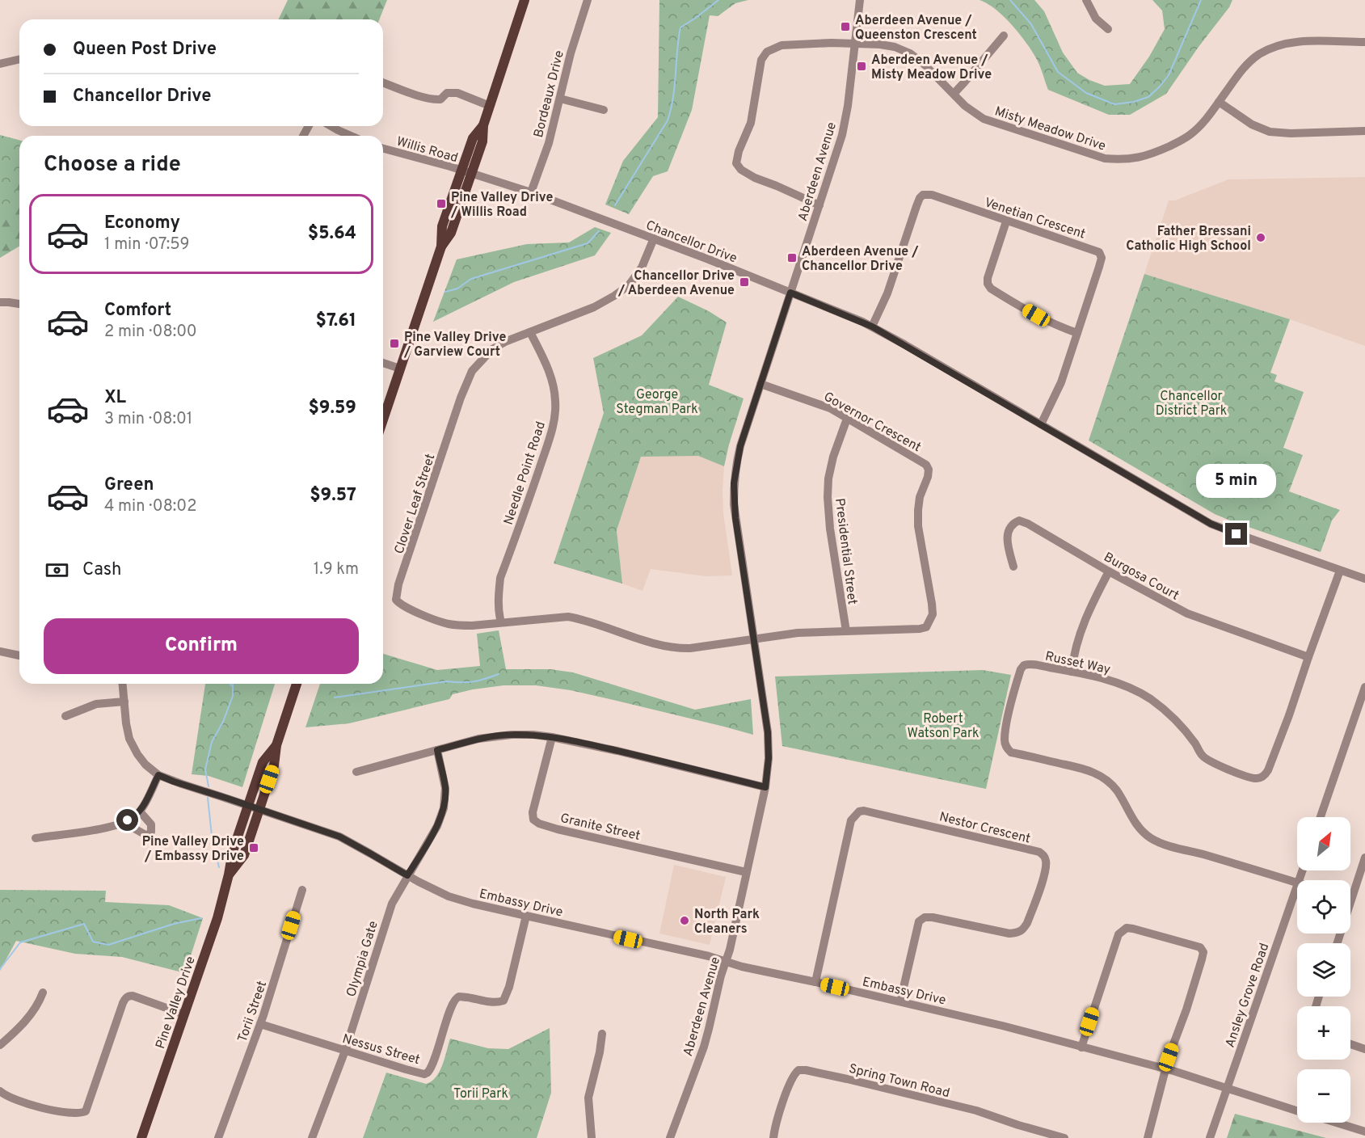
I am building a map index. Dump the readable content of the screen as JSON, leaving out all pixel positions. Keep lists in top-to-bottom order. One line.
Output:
{"streets":{"main road":["Pine Valley Drive"],"street":["Bordeaux Drive","Misty Meadow Drive","Willis Road","Aberdeen Avenue","Venetian Crescent","Chancellor Drive","Governor Crescent","Needle Point Road","Clover Leaf Street","Presidential Street","Burgosa Court","Russet Way","Granite Street","Nestor Crescent","Embassy Drive","Olympia Gate","Ansley Grove Road","Torii Street","Nessus Street","Spring Town Road"]},"crossings":[["Bordeaux Drive","Chancellor Drive"],["Misty Meadow Drive","Aberdeen Avenue"],["Willis Road","Chancellor Drive"],["Aberdeen Avenue","Chancellor Drive"],["Aberdeen Avenue","Governor Crescent"],["Aberdeen Avenue","Clover Leaf Street"],["Aberdeen Avenue","Granite Street"],["Aberdeen Avenue","Embassy Drive"],["Venetian Crescent","Chancellor Drive"],["Chancellor Drive","Clover Leaf Street"],["Chancellor Drive","Russet Way"],["Governor Crescent","Clover Leaf Street"],["Governor Crescent","Presidential Street"],["Needle Point Road","Clover Leaf Street"],["Burgosa Court","Russet Way"],["Nestor Crescent","Embassy Drive"],["Embassy Drive","Olympia Gate"],["Embassy Drive","Ansley Grove Road"],["Embassy Drive","Pine Valley Drive"],["Embassy Drive","Nessus Street"],["Olympia Gate","Nessus Street"],["Torii Street","Nessus Street"]],"parks":["George Stegman Park","Chancellor District Park","Robert Watson Park","Torii Park"],"places":{"transit":["Aberdeen Avenue / Queenston Crescent","Aberdeen Avenue / Misty Meadow Drive","Pine Valley Drive / Willis Road","Aberdeen Avenue / Chancellor Drive","Chancellor Drive / Aberdeen Avenue","Pine Valley Drive / Garview Court","Pine Valley Drive / Embassy Drive"],"other":["Father Bressani Catholic High School","North Park Cleaners"]},"north":"top right","page":{"banner":["Queen Post Drive","Chancellor Drive"],"heading":"Choose a ride","list":[{"name":"Economy","note":"1 min · 07:59","value":"$5.64"},{"name":"Comfort","note":"2 min · 08:00","value":"$7.61"},{"name":"XL","note":"3 min · 08:01","value":"$9.59"},{"name":"Green","note":"4 min · 08:02","value":"$9.57"}],"bubble":"5 min","pay":["Cash","1.9 km"],"buttons":"Confirm","map_buttons":["+","−"]}}
